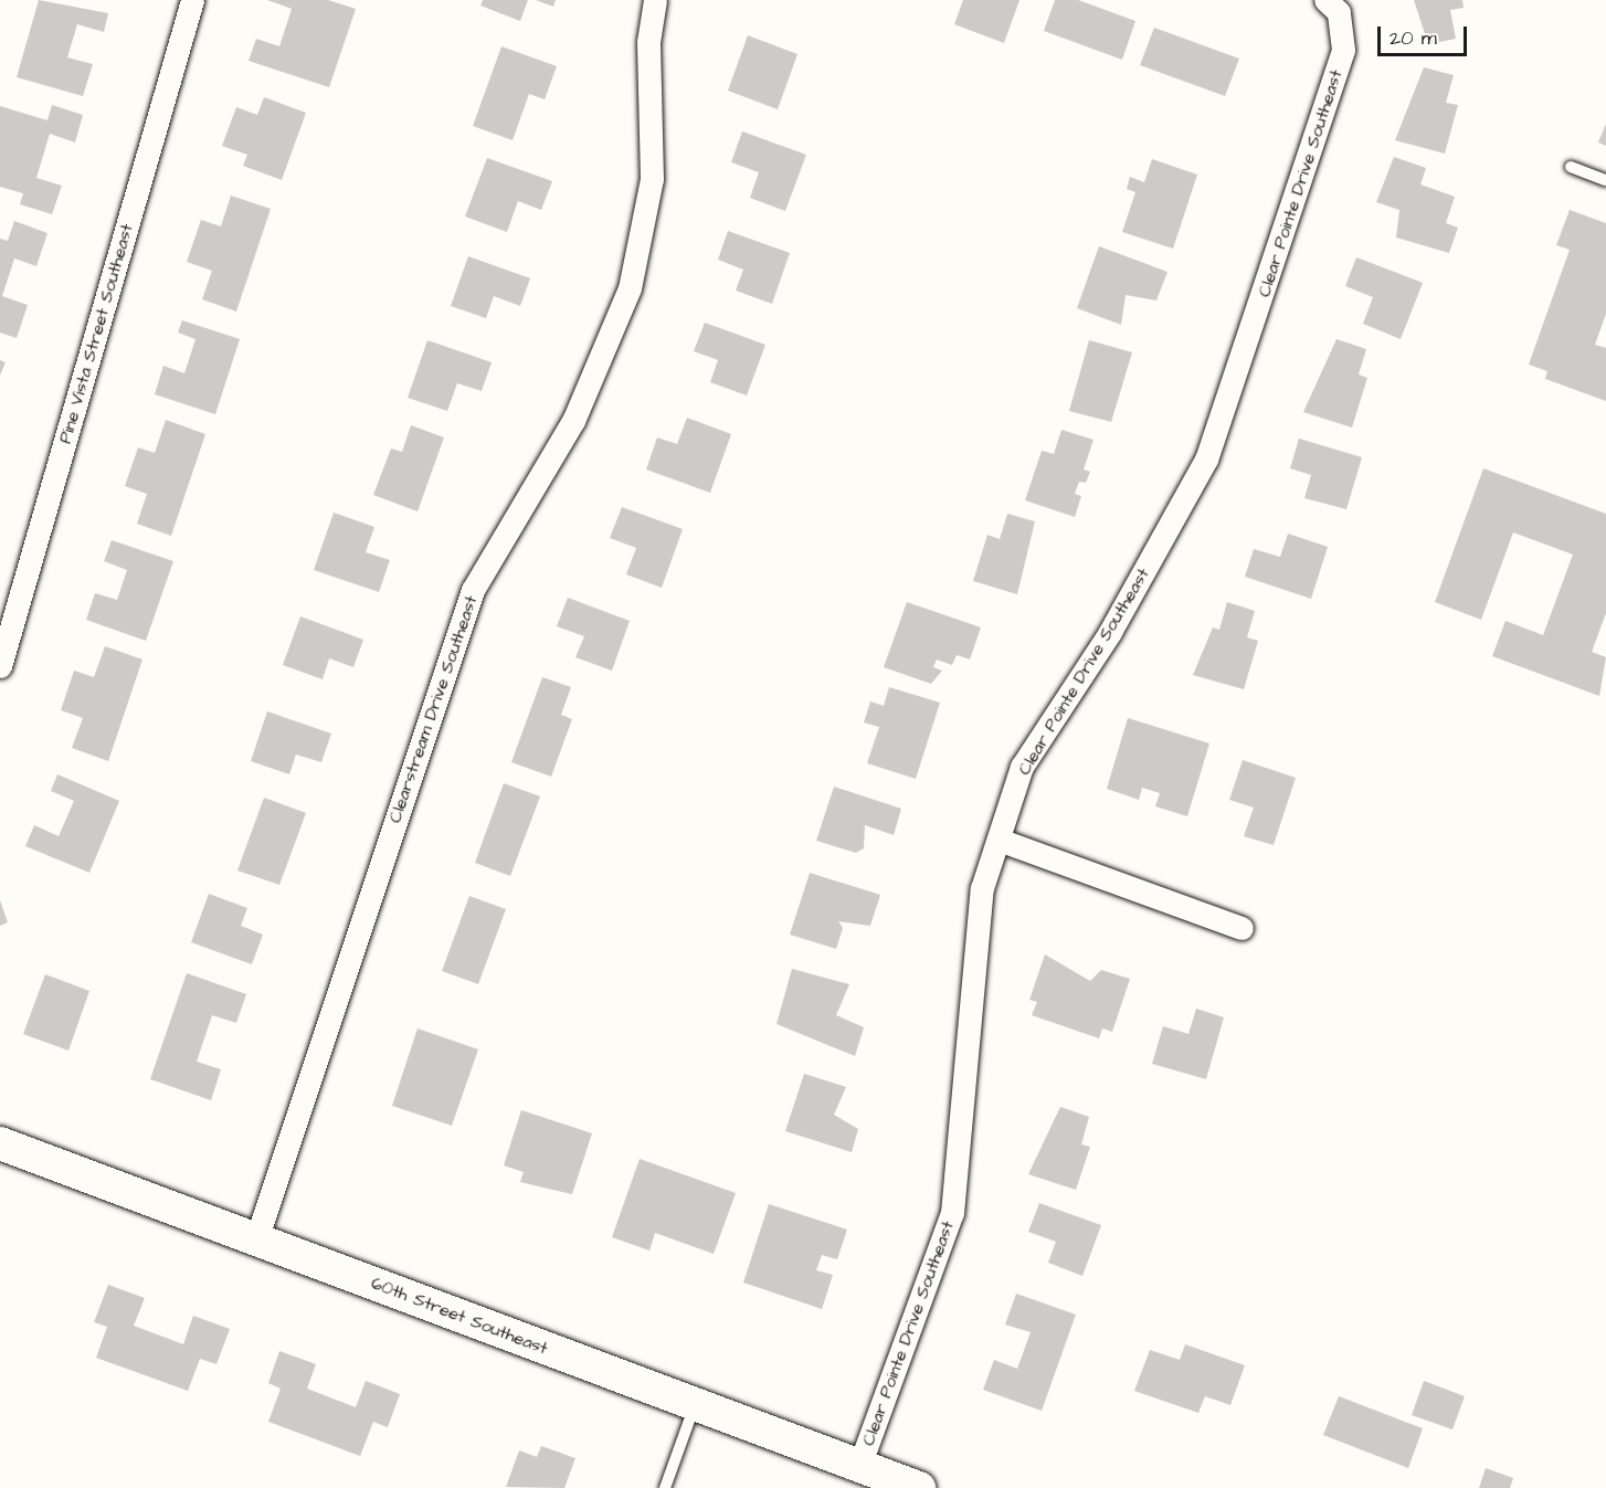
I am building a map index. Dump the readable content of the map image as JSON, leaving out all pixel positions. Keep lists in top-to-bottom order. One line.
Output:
{"streets":{"main road":["60th Street Southeast"],"street":["Clear Pointe Drive Southeast","Pine Vista Street Southeast","Clearstream Drive Southeast"]},"crossings":[["Clear Pointe Drive Southeast","60th Street Southeast"],["Clearstream Drive Southeast","60th Street Southeast"]],"scale_bar":"20 m"}
